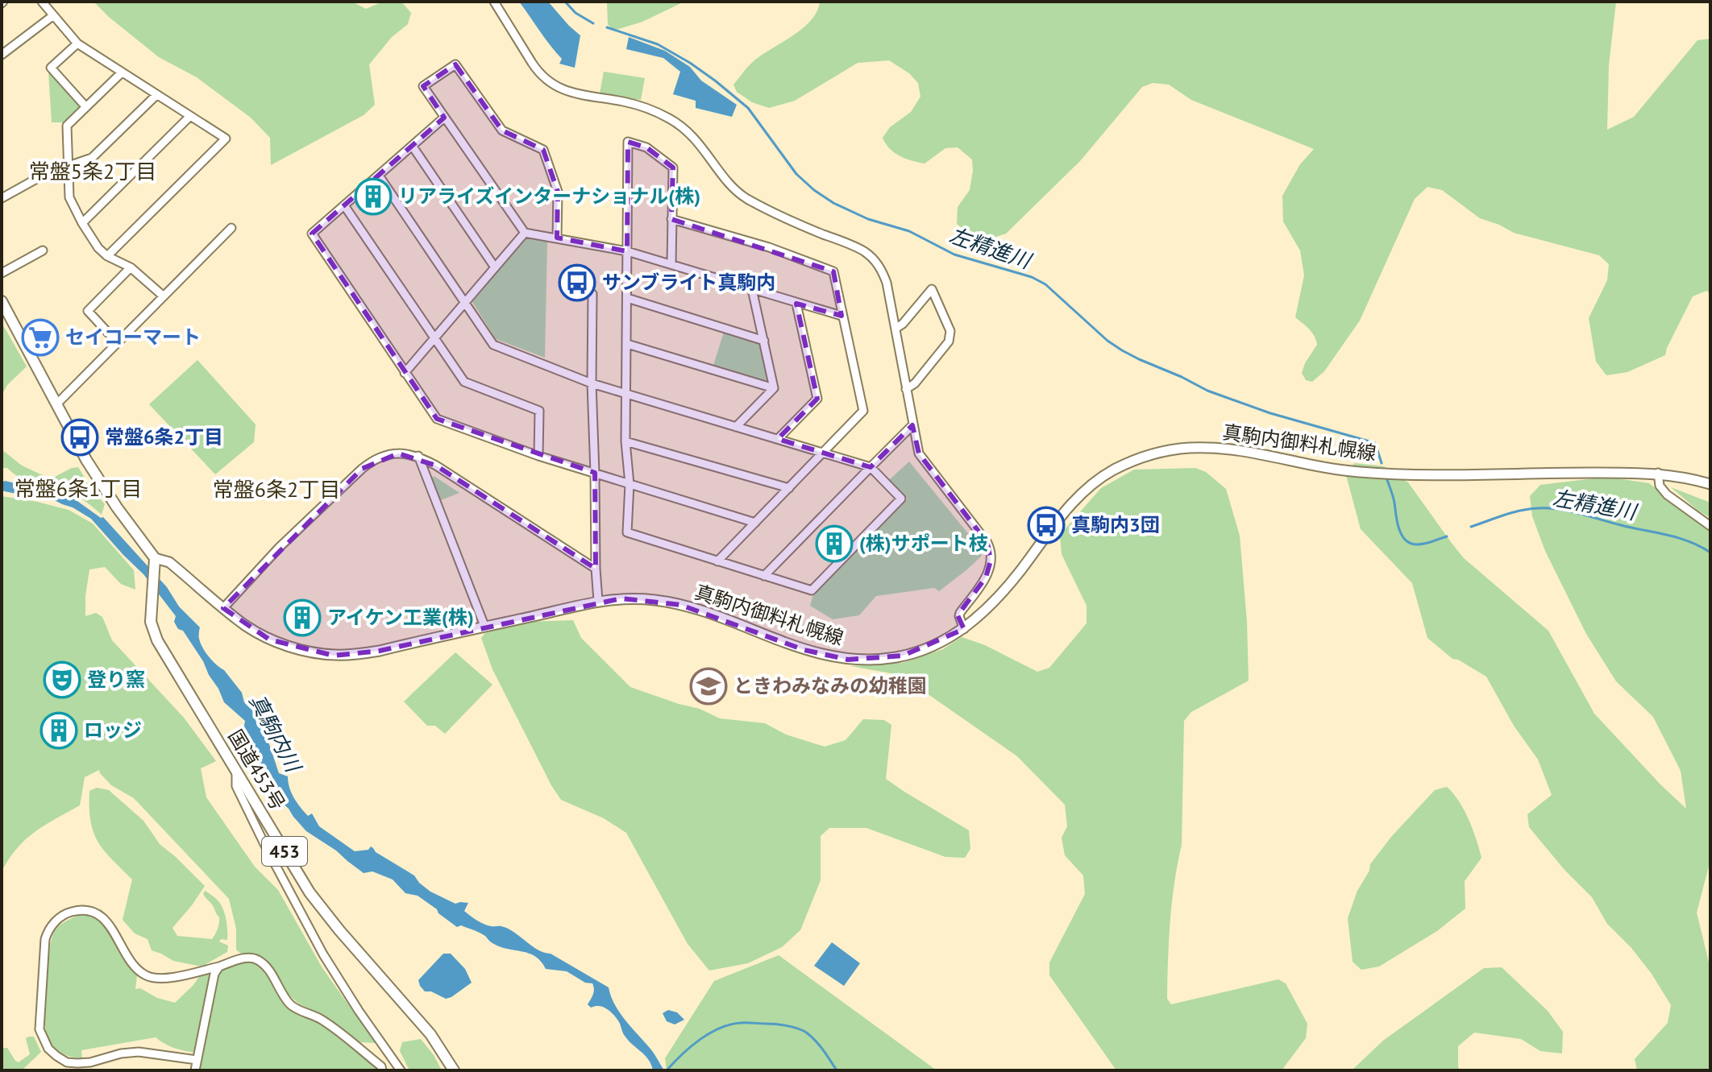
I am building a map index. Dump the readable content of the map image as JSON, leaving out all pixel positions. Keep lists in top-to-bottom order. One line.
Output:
{"streets":{"highway":["国道453号","453"],"main road":["真駒内御料札幌線"]},"crossings":[["真駒内御料札幌線","国道453号"]],"districts":["常盤5条2丁目","常盤6条1丁目","常盤6条2丁目"],"water":["左精進川","真駒内川"],"places":{"building":["リアライズインターナショナル(株)","(株)サポート枝","アイケン工業(株)","ロッジ"],"bus stop":["サンブライト真駒内","常盤6条2丁目","真駒内3団"],"supermarket":["セイコーマート"],"theatre":["登り窯"],"school or university":["ときわみなみの幼稚園"]}}
